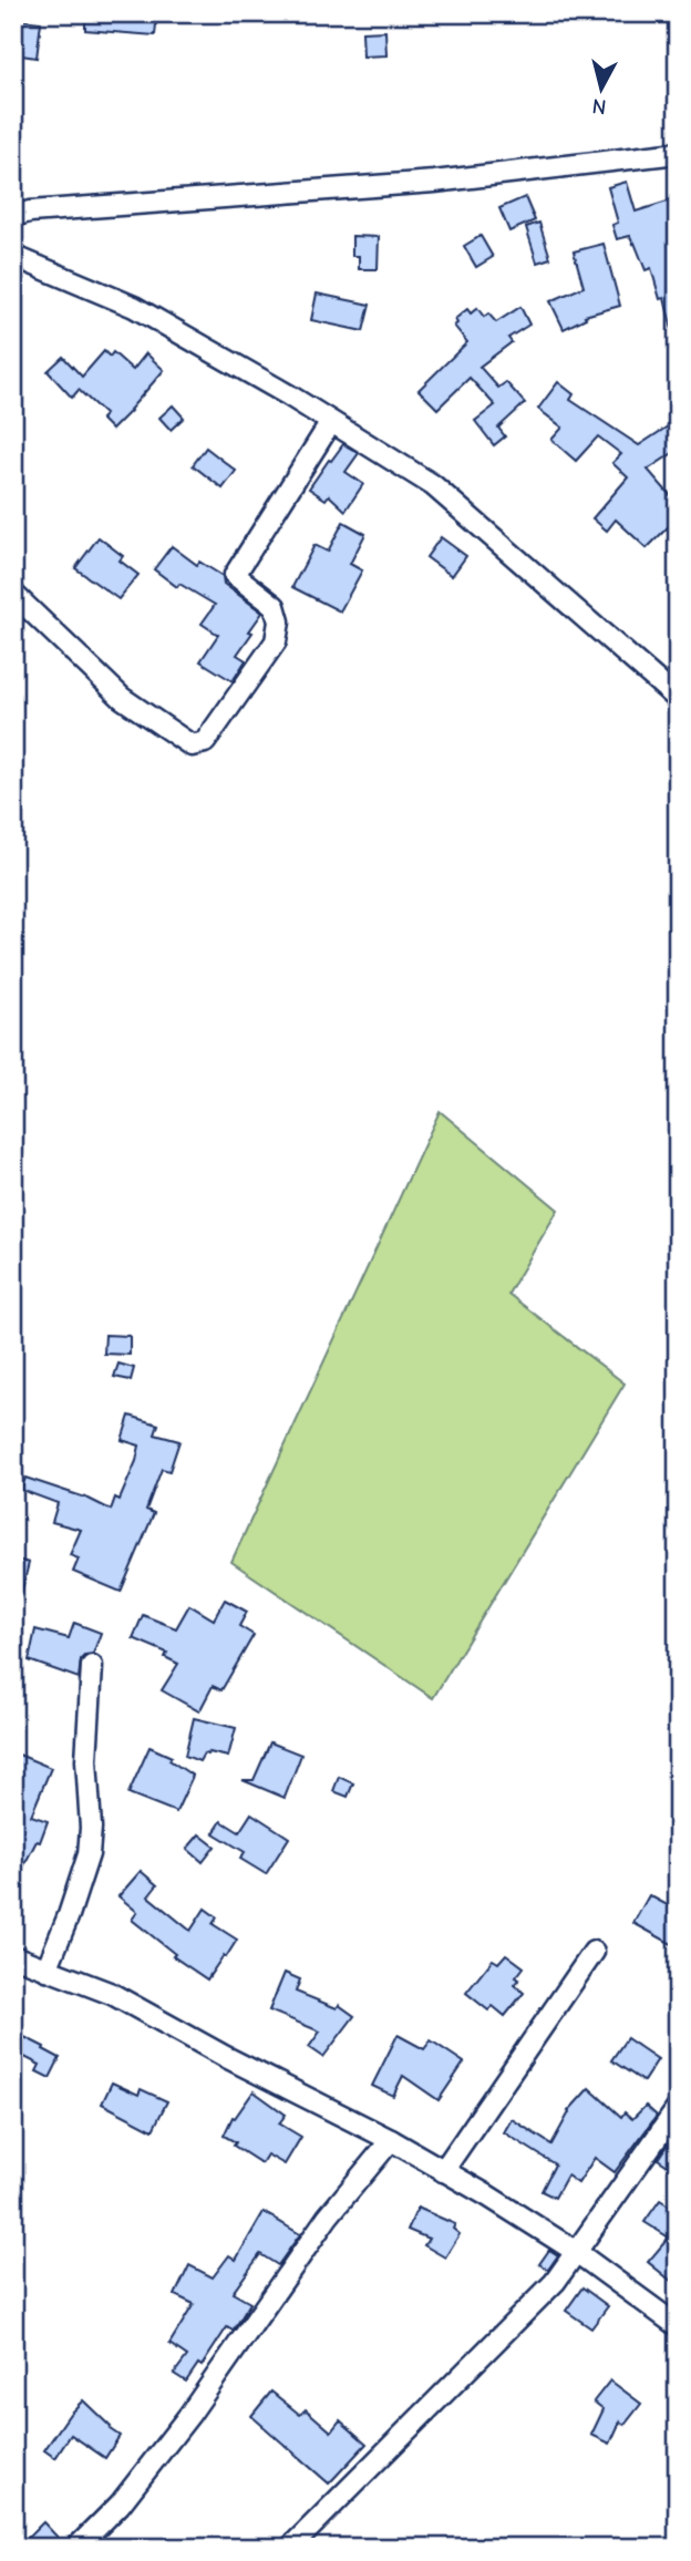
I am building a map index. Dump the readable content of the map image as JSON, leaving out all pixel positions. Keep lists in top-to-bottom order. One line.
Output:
{"north":"bottom"}
